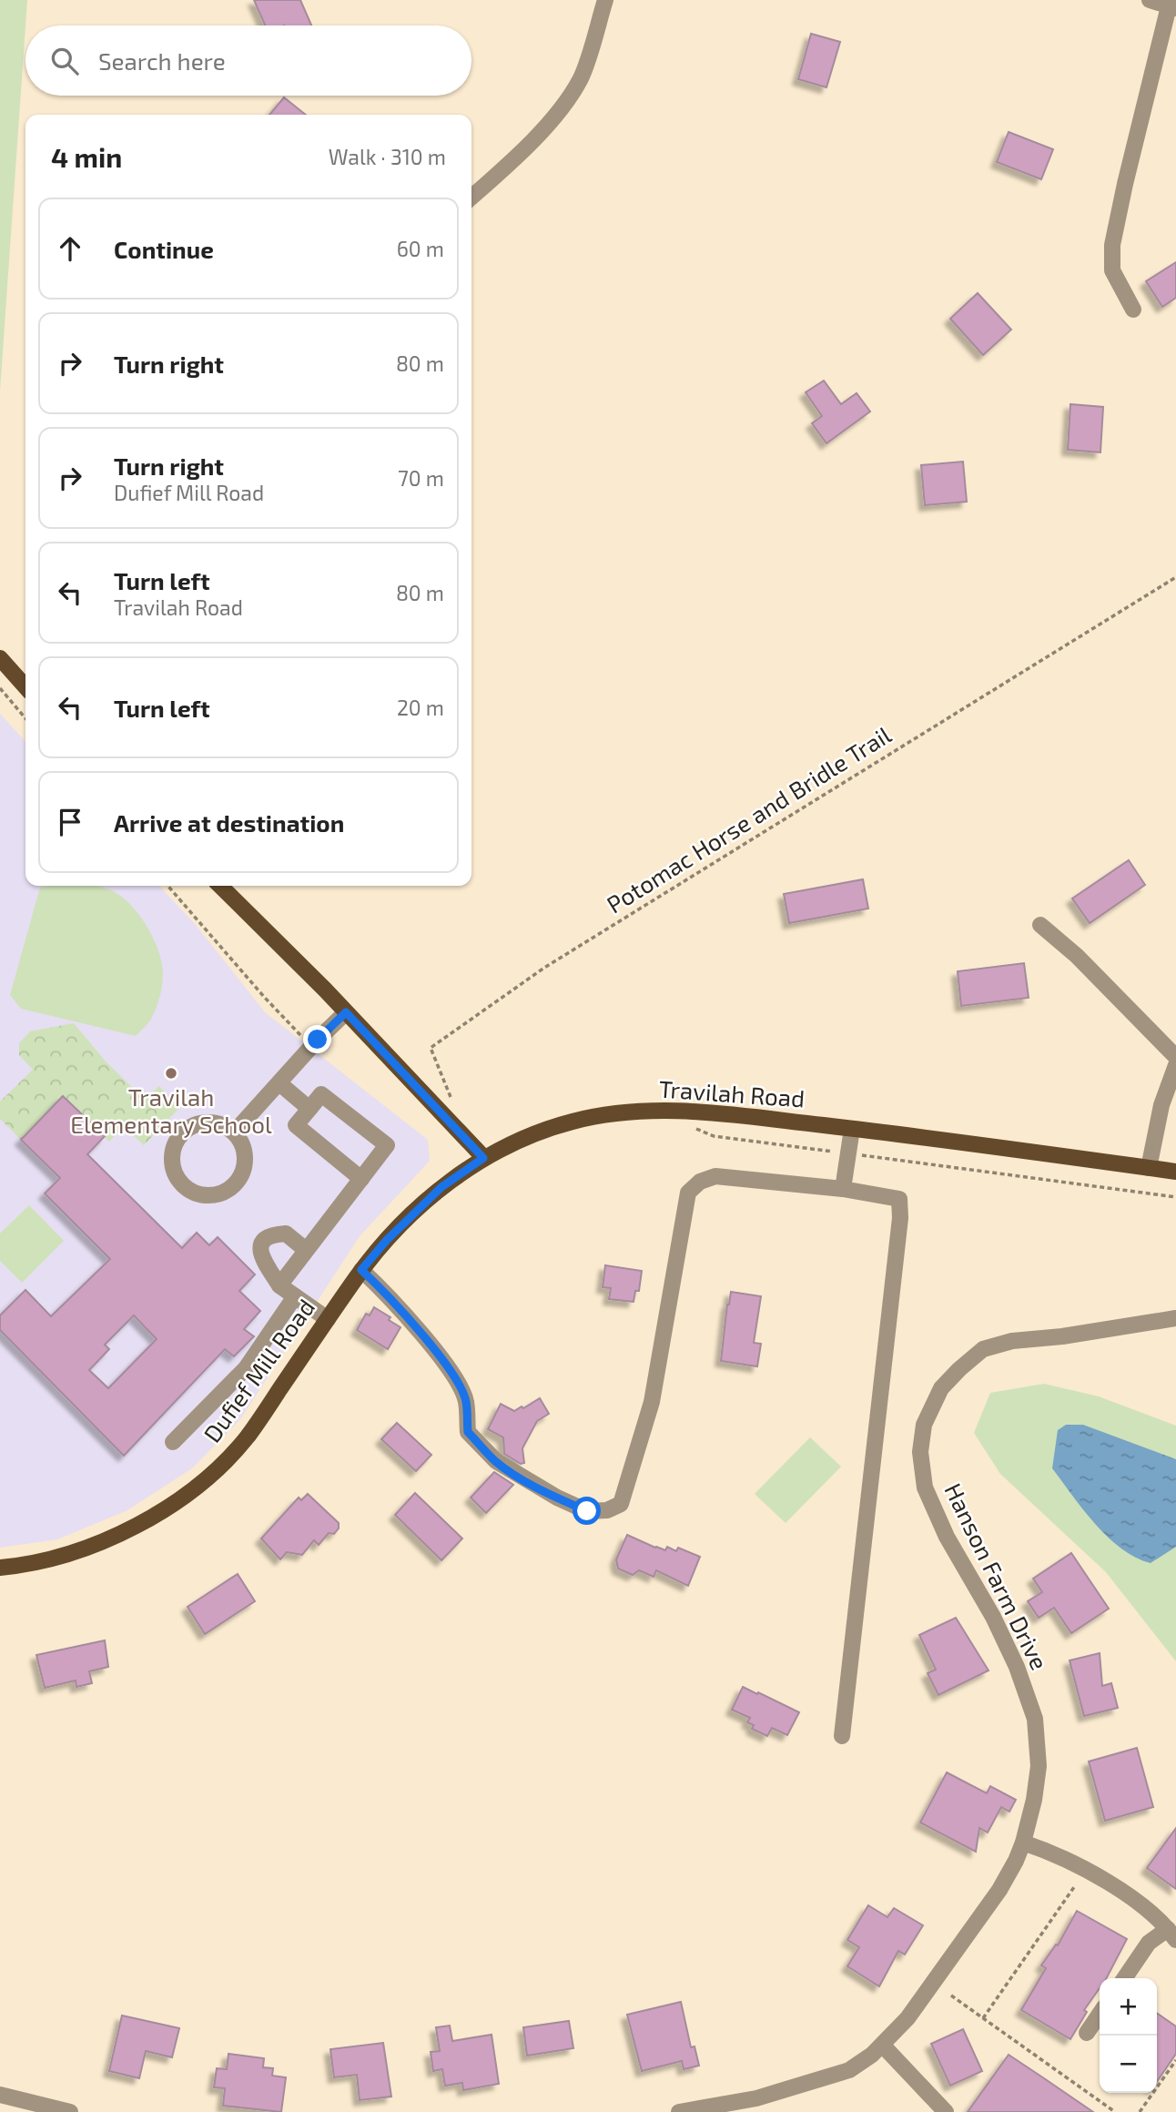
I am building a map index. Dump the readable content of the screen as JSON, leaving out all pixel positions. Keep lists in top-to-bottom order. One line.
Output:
{"streets":{"main road":["Travilah Road","Dufief Mill Road"],"street":["Hanson Farm Drive"],"path":["Potomac Horse and Bridle Trail"]},"crossings":[["Travilah Road","Dufief Mill Road"]],"places":["Travilah Elementary School"],"page":{"search":"Search here","heading":["4 min","Walk · 310 m"],"list":[["Continue","60 m"],["Turn right","80 m"],["Turn right","Dufief Mill Road","70 m"],["Turn left","Travilah Road","80 m"],["Turn left","20 m"],"Arrive at destination"],"map_buttons":["+","−"]}}
